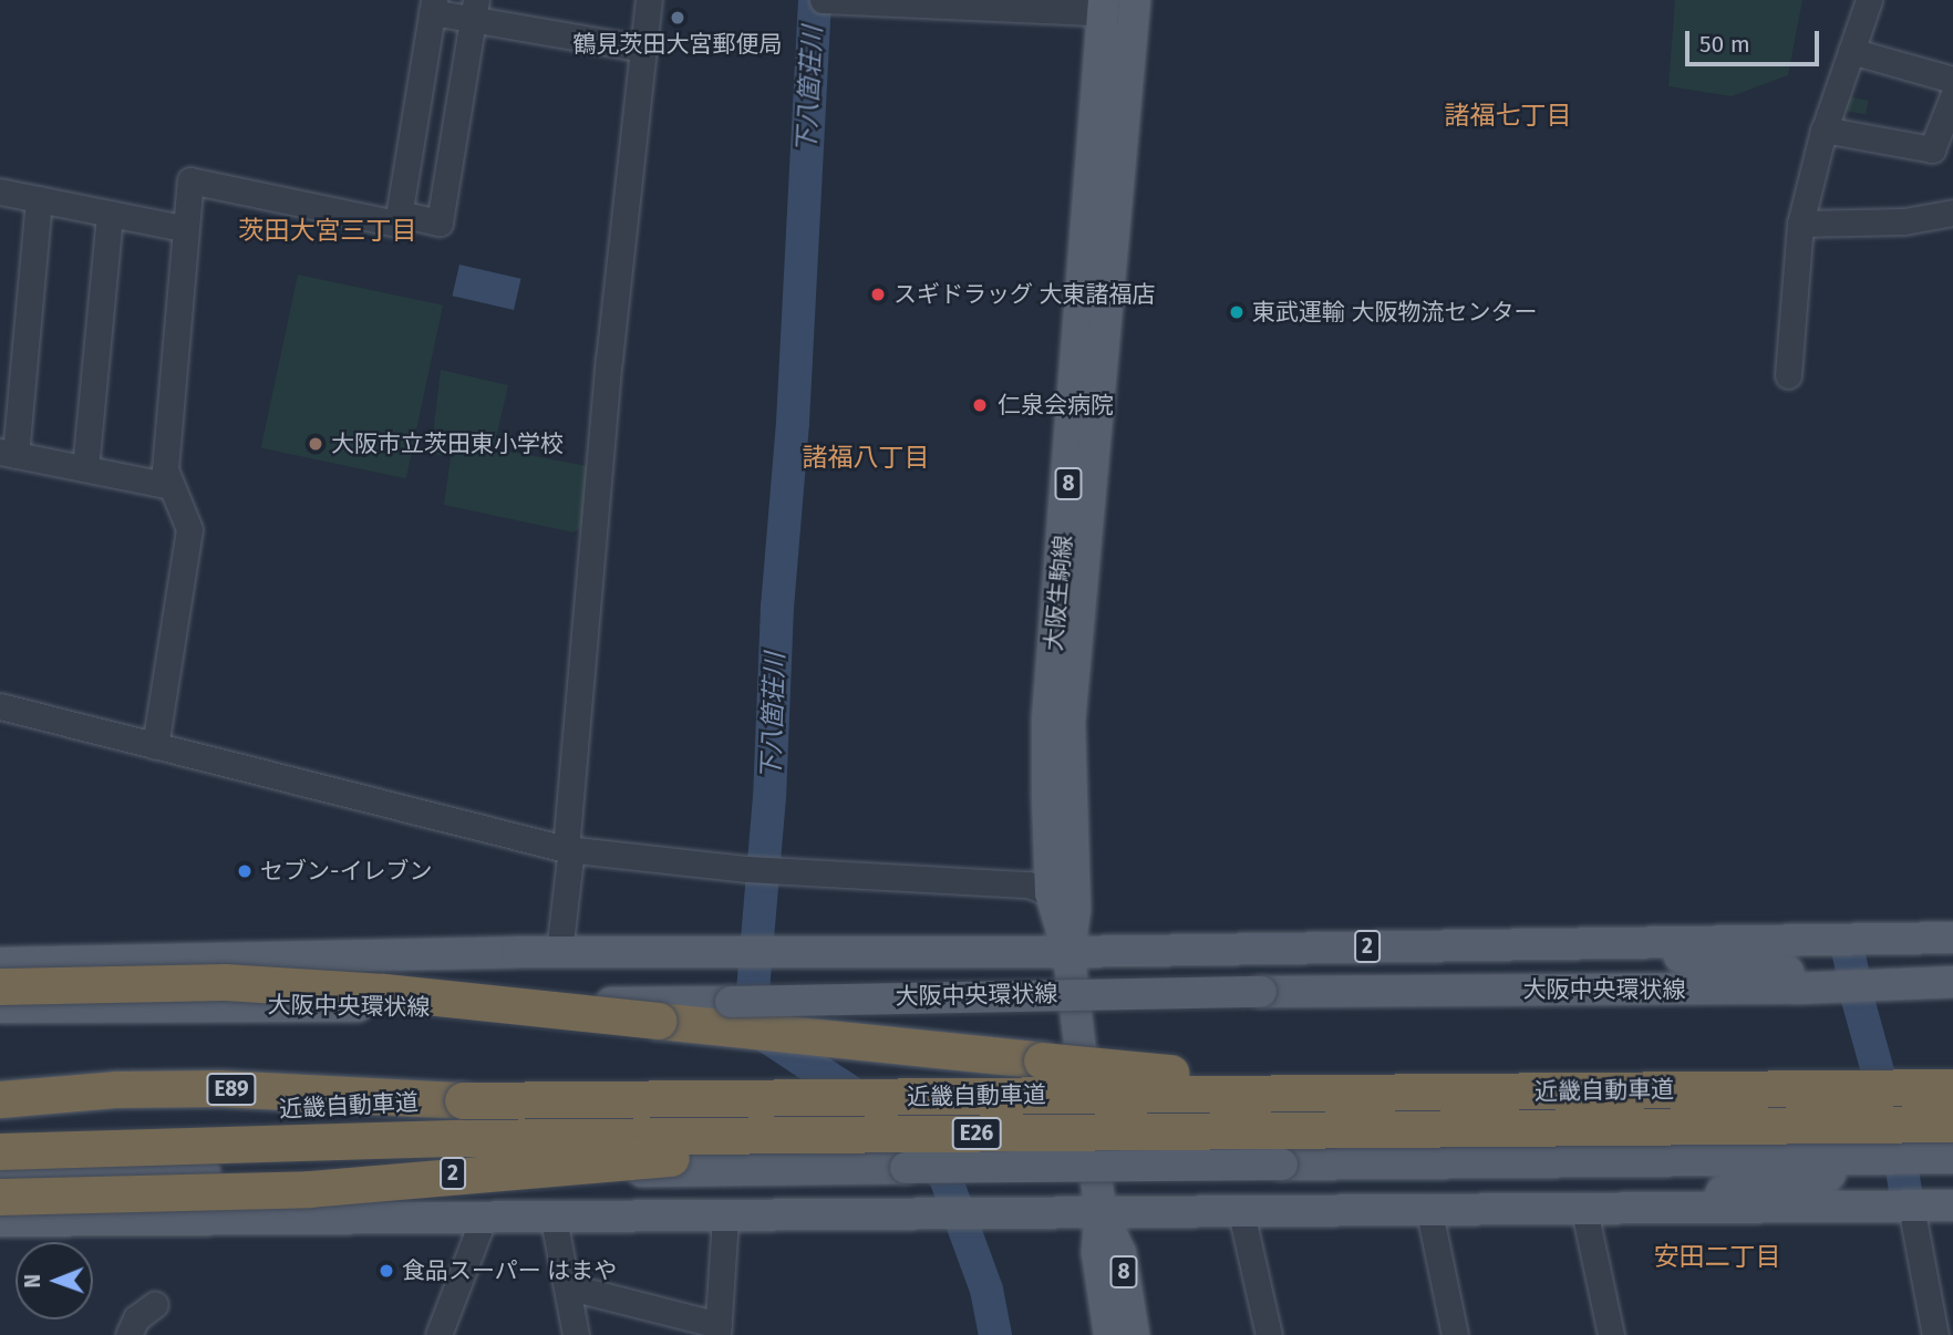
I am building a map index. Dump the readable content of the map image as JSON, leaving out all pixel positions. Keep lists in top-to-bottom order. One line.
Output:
{"streets":{"highway":["E89","近畿自動車道","E26"],"main road":["8","大阪生駒線","2","大阪中央環状線"]},"crossings":[["大阪生駒線","2"],["E89","近畿自動車道"]],"districts":["諸福七丁目","茨田大宮三丁目","諸福八丁目","安田二丁目"],"water":["下八箇荘川"],"places":["鶴見茨田大宮郵便局","スギドラッグ 大東諸福店","東武運輸 大阪物流センター","仁泉会病院","大阪市立茨田東小学校","セブン-イレブン","食品スーパー はまや"],"scale_bar":"50 m","north":"left"}
